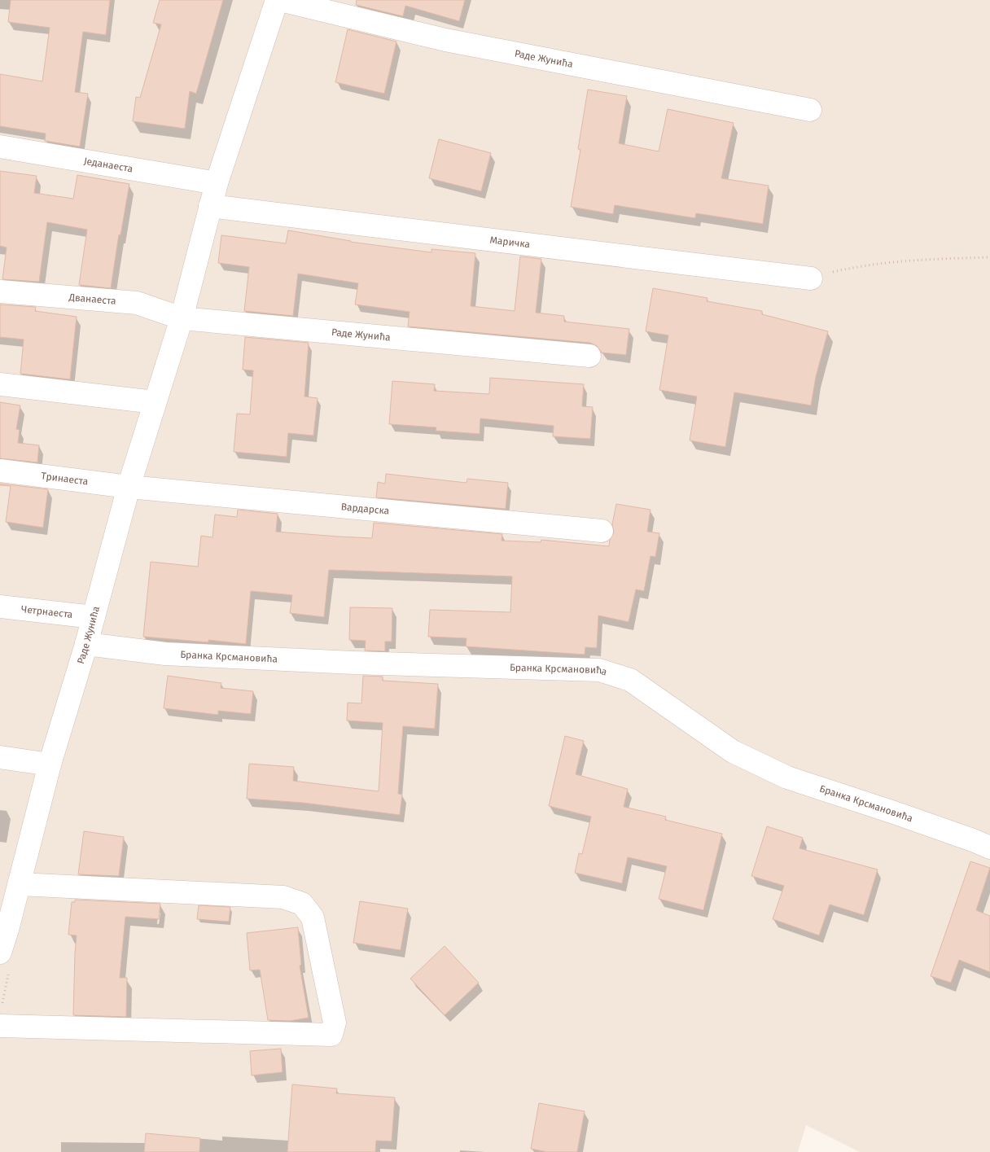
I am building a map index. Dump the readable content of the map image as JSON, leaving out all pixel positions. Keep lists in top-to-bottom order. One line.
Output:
{"streets":{"street":["Раде Жунића","Једанаеста","Маричка","Дванаеста","Тринаеста","Вардарска","Четрнаеста","Бранка Крсмановића"]},"crossings":[["Раде Жунића","Једанаеста"],["Раде Жунића","Маричка"],["Раде Жунића","Дванаеста"],["Раде Жунића","Тринаеста"],["Раде Жунића","Вардарска"],["Раде Жунића","Четрнаеста"],["Раде Жунића","Бранка Крсмановића"],["Тринаеста","Вардарска"]]}
